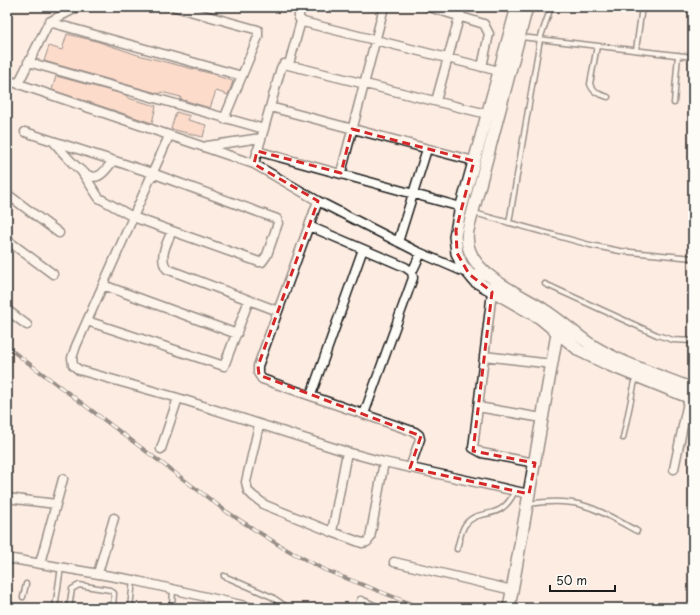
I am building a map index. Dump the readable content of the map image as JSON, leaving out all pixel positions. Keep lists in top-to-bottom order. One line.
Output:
{"scale_bar":"50 m"}
